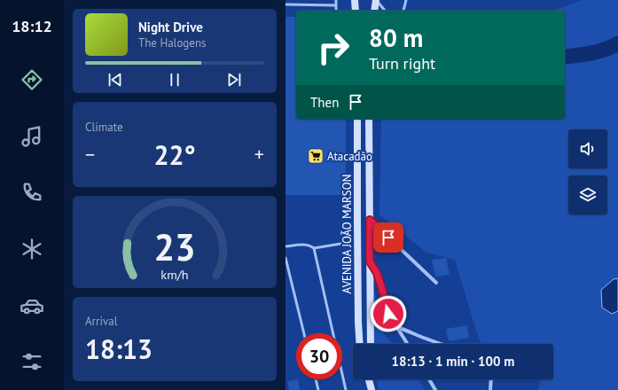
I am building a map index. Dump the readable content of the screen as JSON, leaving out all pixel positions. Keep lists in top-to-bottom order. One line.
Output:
{"streets":{"main road":["AVENIDA JOÃO MARSON"]},"places":{"supermarket":["Atacadão"]},"page":{"tabs":"18:12","turn":["80 m","Turn right"],"song":["Night Drive","The Halogens"],"then":"Then","tile":["Climate",["Arrival","18:13"]],"heat":["−","22°","+"],"limit":"30","trip":"18:13 · 1 min · 100 m","gauge":["23","km/h"]}}
